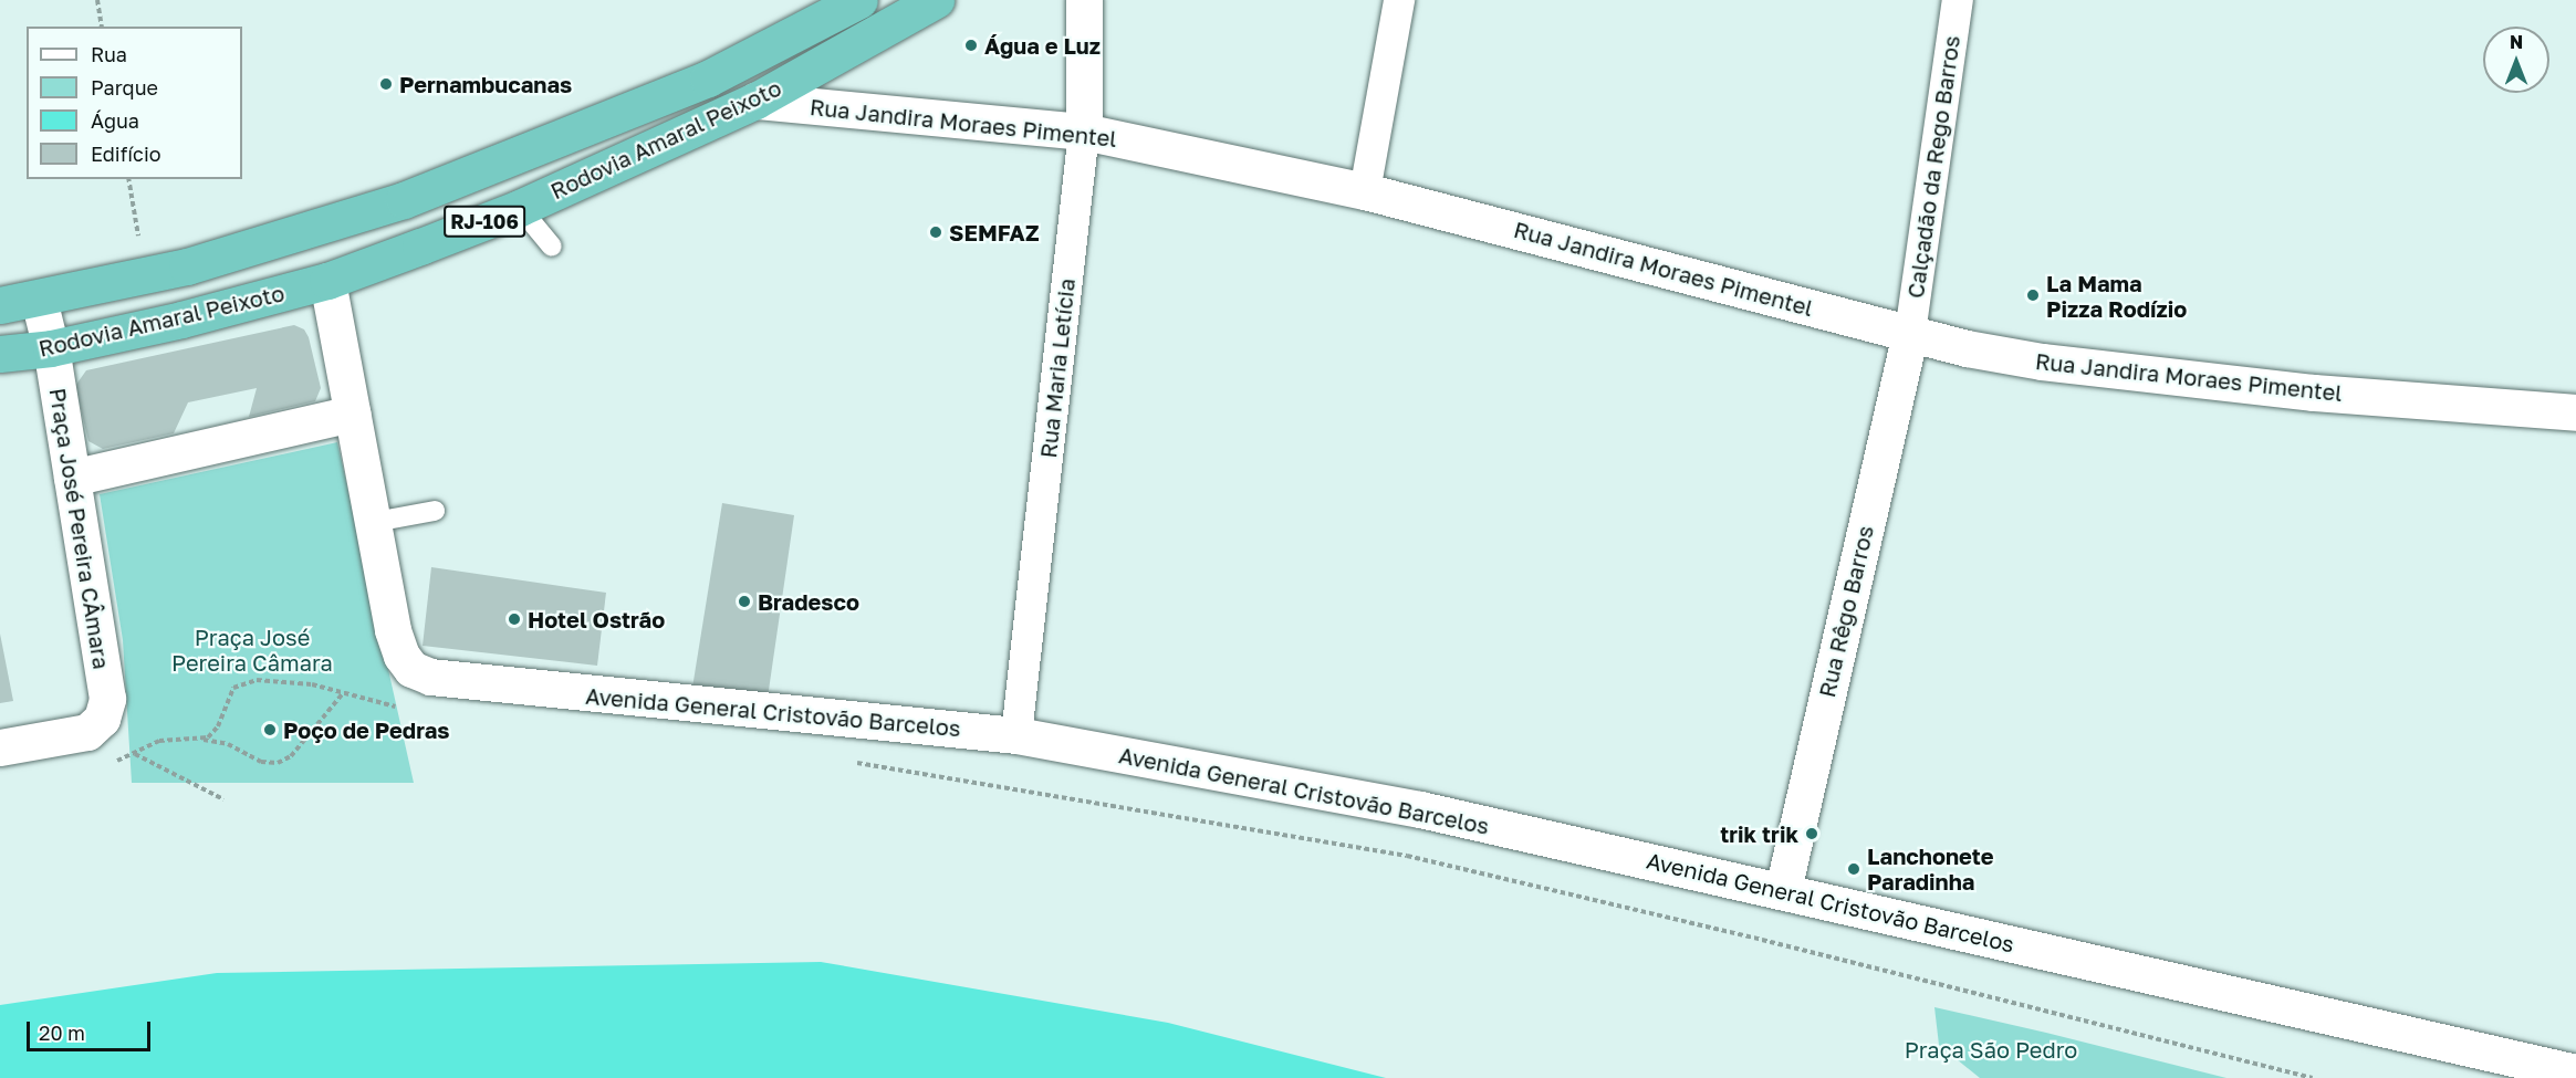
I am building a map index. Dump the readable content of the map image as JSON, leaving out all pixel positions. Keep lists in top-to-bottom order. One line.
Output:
{"streets":{"highway":["Rodovia Amaral Peixoto","RJ-106"],"street":["Rua Jandira Moraes Pimentel","Calçadão da Rego Barros","Rua Maria Letícia","Praça José Pereira CÂmara","Rua Rêgo Barros","Avenida General Cristovão Barcelos"]},"crossings":[["Rua Jandira Moraes Pimentel","Rodovia Amaral Peixoto"],["Rua Jandira Moraes Pimentel","Calçadão da Rego Barros"],["Rua Jandira Moraes Pimentel","Rua Maria Letícia"],["Rua Jandira Moraes Pimentel","Rua Rêgo Barros"],["Rodovia Amaral Peixoto","Praça José Pereira CÂmara"],["Rodovia Amaral Peixoto","Avenida General Cristovão Barcelos"],["Calçadão da Rego Barros","Rua Rêgo Barros"],["Rua Maria Letícia","Avenida General Cristovão Barcelos"],["Praça José Pereira CÂmara","Avenida General Cristovão Barcelos"],["Rua Rêgo Barros","Avenida General Cristovão Barcelos"]],"parks":["Praça José Pereira Câmara","Praça São Pedro"],"places":["Água e Luz","Pernambucanas","SEMFAZ","La Mama Pizza Rodízio","Bradesco","Hotel Ostrão","Poço de Pedras","trik trik","Lanchonete Paradinha"],"legend":["Rua","Parque","Água","Edifício"],"scale_bar":"20 m","north":"top"}
